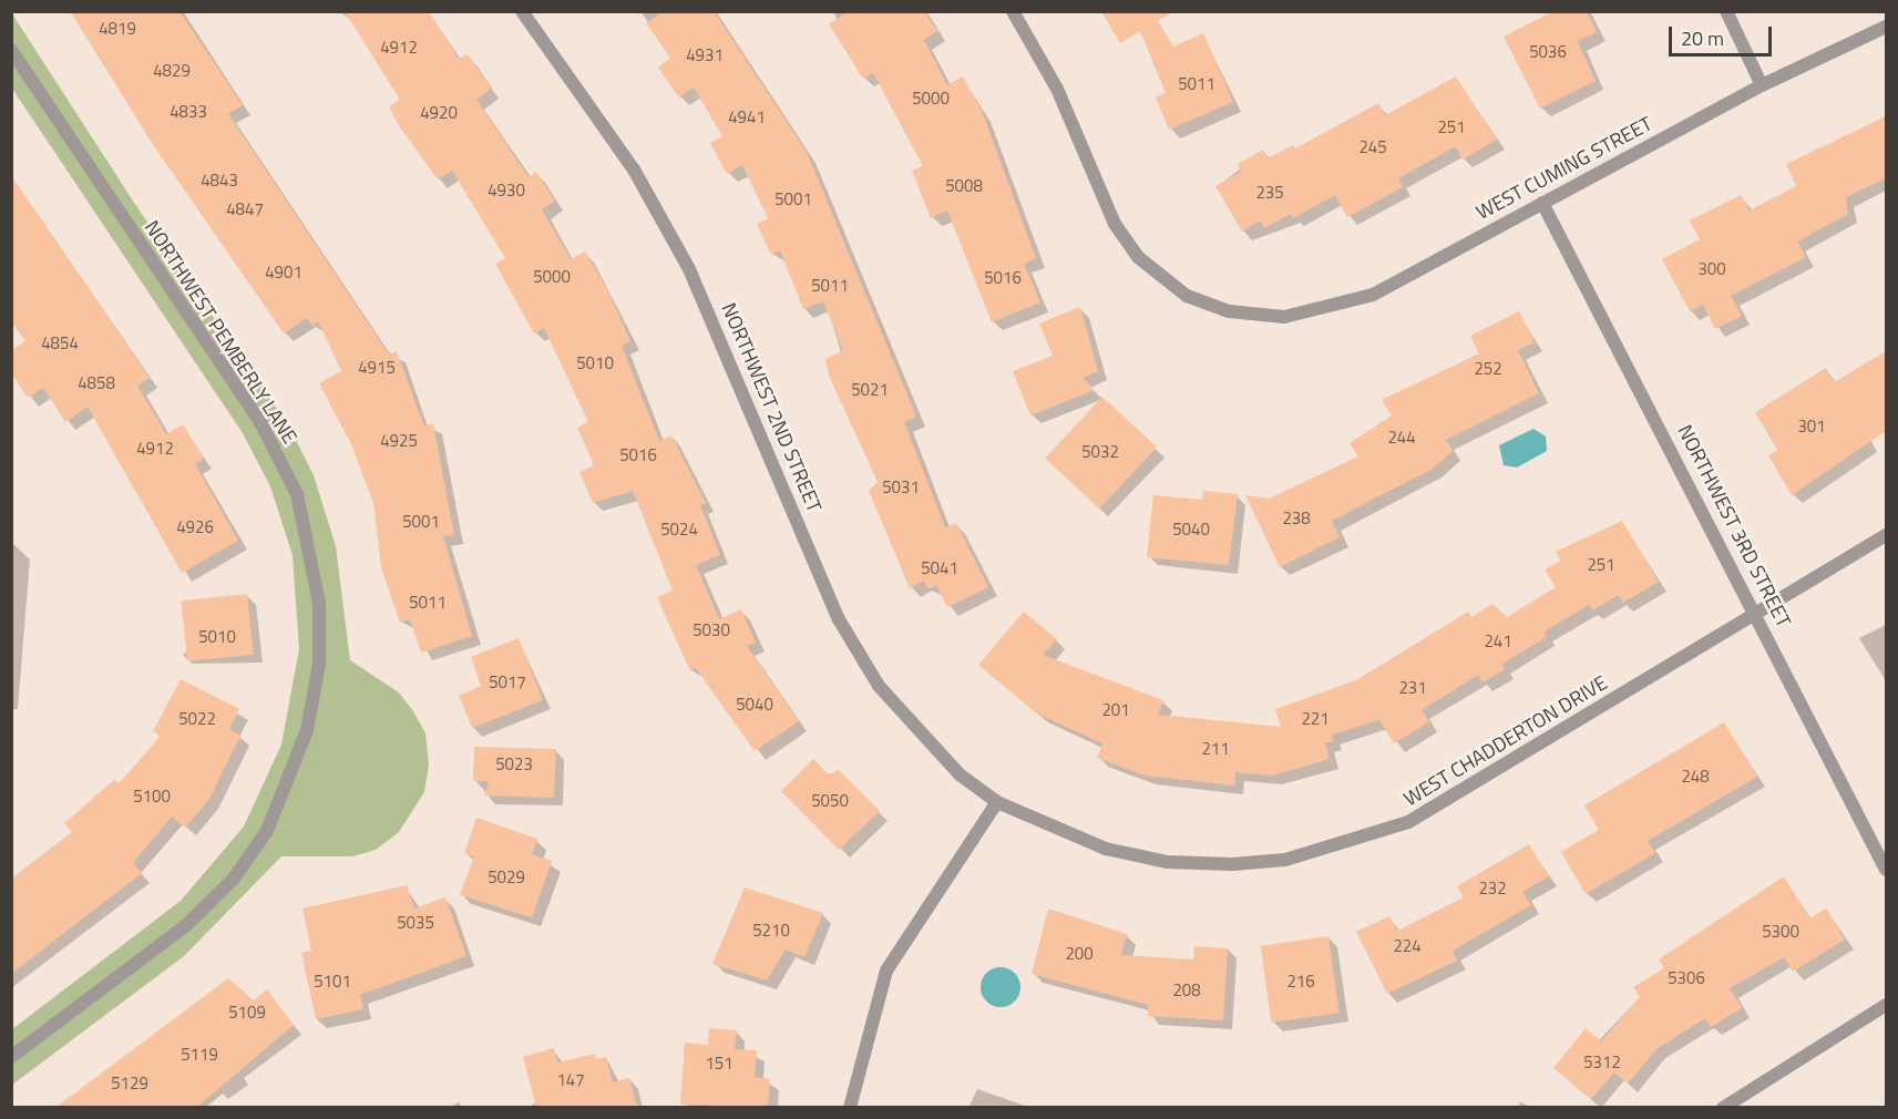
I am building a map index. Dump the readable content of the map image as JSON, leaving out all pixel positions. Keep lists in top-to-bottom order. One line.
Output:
{"streets":{"street":["WEST CUMING STREET","NORTHWEST PEMBERLY LANE","NORTHWEST 2ND STREET","NORTHWEST 3RD STREET","WEST CHADDERTON DRIVE"]},"crossings":[["WEST CUMING STREET","NORTHWEST 3RD STREET"],["NORTHWEST 2ND STREET","WEST CHADDERTON DRIVE"],["NORTHWEST 3RD STREET","WEST CHADDERTON DRIVE"]],"house_numbers":["4819","4912","5036","4931","4829","5011","5000","4833","4920","4941","251","245","4843","5008","4930","235","5001","4847","300","4901","5000","5016","5011","4854","5010","4915","252","4858","5021","301","244","4925","4912","5032","5016","5031","238","5001","4926","5024","5040","251","5041","5011","5030","5010","241","5017","231","5040","201","5022","221","211","5023","248","5100","5050","5029","232","5035","5210","5300","224","200","5306","5101","216","208","5109","5119","5312","151","147","5129"],"scale_bar":"20 m"}
